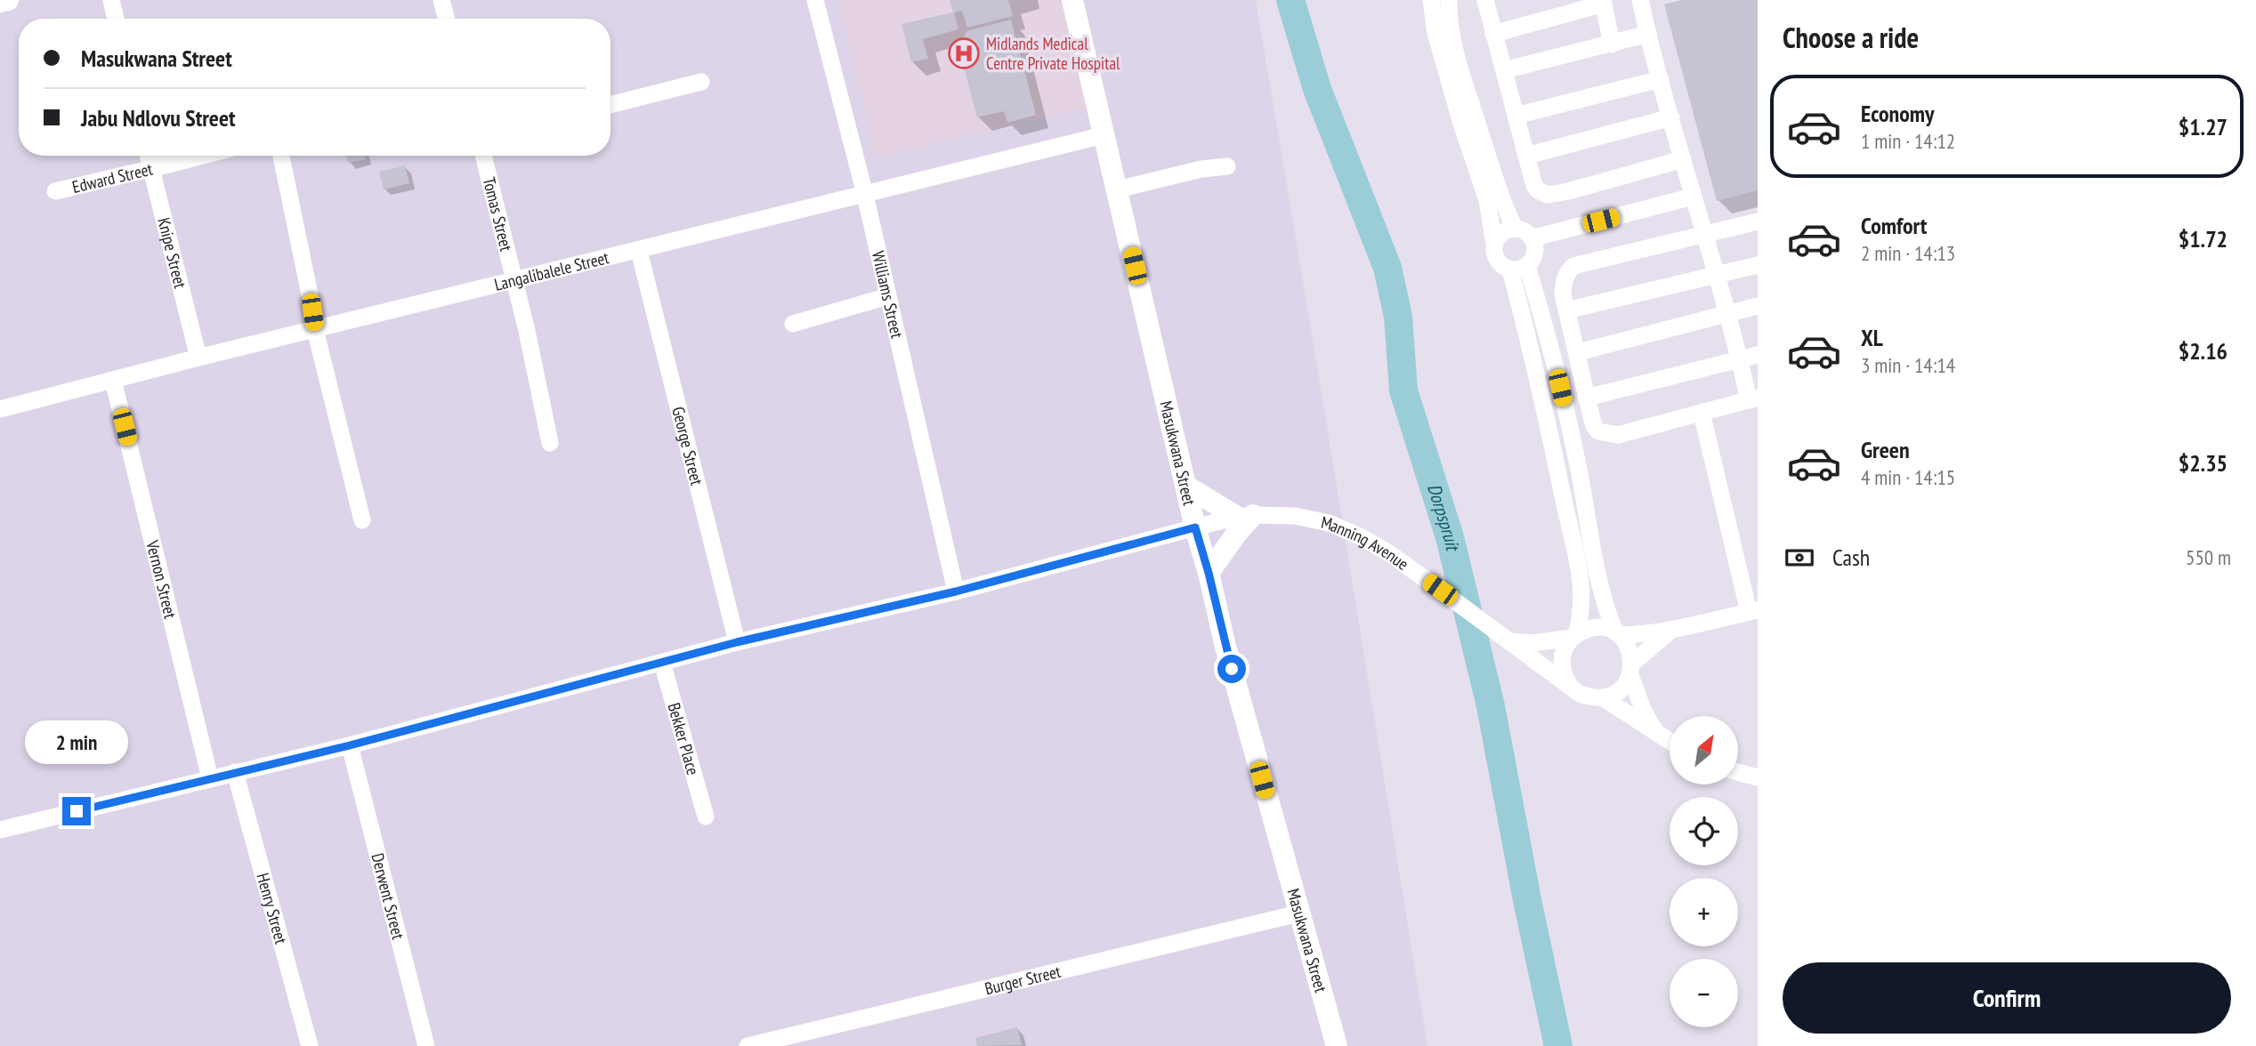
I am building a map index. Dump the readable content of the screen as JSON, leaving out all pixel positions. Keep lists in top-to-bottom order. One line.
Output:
{"streets":{"main road":["Masukwana Street"],"street":["Edward Street","Tomas Street","Knipe Street","Langalibalele Street","Williams Street","George Street","Manning Avenue","Vernon Street","Bekker Place","Derwent Street","Henry Street","Burger Street"]},"crossings":[["Edward Street","Knipe Street"],["Tomas Street","Langalibalele Street"],["Knipe Street","Langalibalele Street"],["Langalibalele Street","Williams Street"],["Langalibalele Street","George Street"],["Langalibalele Street","Masukwana Street"],["Langalibalele Street","Vernon Street"],["Williams Street","Manning Avenue"],["George Street","Manning Avenue"],["Masukwana Street","Manning Avenue"],["Masukwana Street","Burger Street"],["Manning Avenue","Vernon Street"],["Manning Avenue","Bekker Place"],["Manning Avenue","Derwent Street"],["Manning Avenue","Henry Street"]],"water":["Dorpspruit"],"places":{"hospital":["Midlands Medical Centre Private Hospital"]},"north":"top right","page":{"heading":"Choose a ride","banner":["Masukwana Street","Jabu Ndlovu Street"],"list":[{"name":"Economy","note":"1 min · 14:12","value":"$1.27"},{"name":"Comfort","note":"2 min · 14:13","value":"$1.72"},{"name":"XL","note":"3 min · 14:14","value":"$2.16"},{"name":"Green","note":"4 min · 14:15","value":"$2.35"}],"pay":["Cash","550 m"],"map_buttons":["+","−"],"bubble":"2 min","buttons":"Confirm"}}
